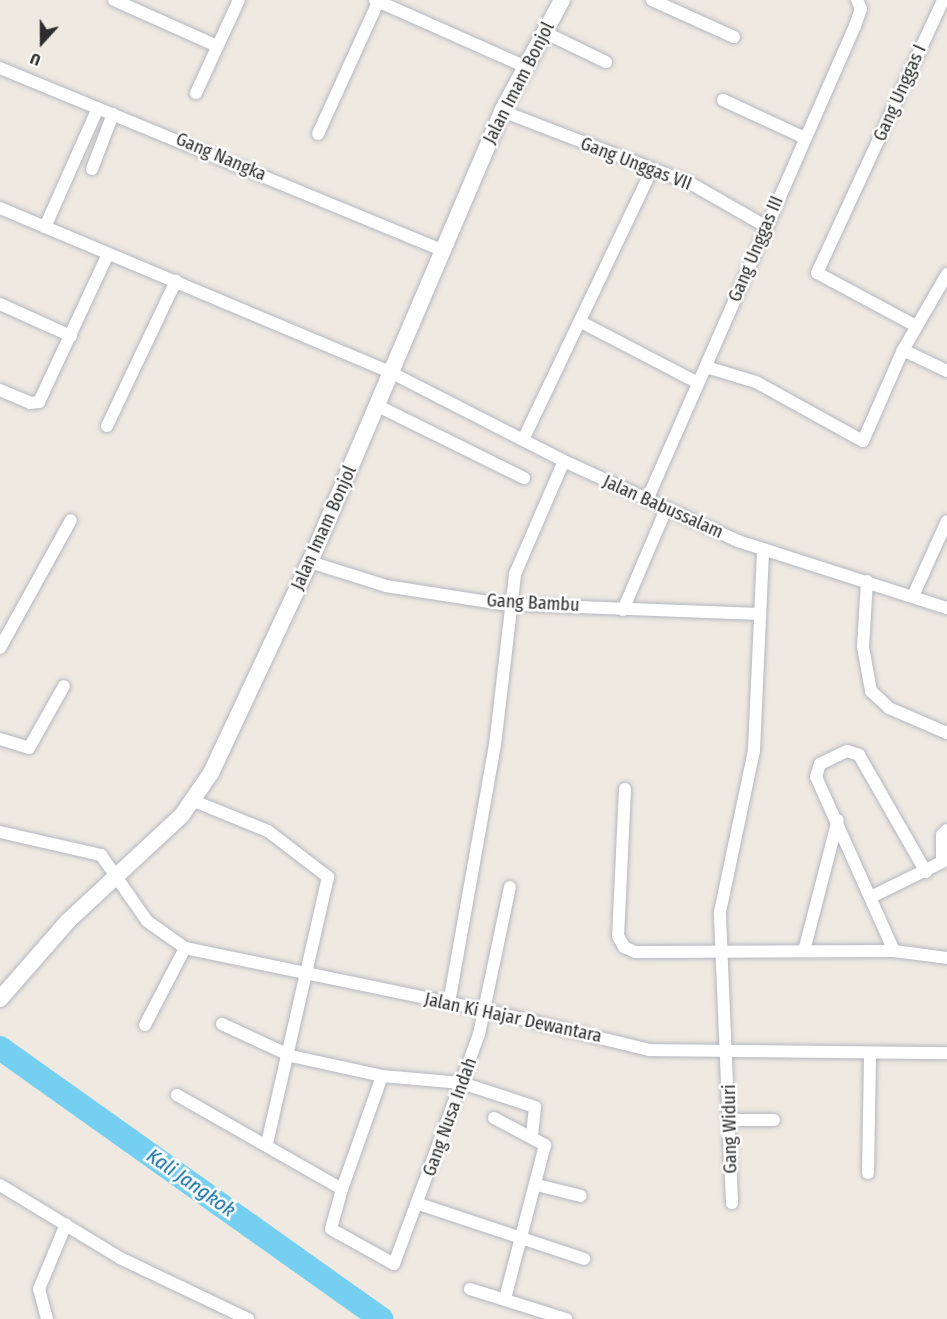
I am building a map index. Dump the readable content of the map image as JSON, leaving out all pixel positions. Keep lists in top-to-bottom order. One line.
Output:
{"streets":{"main road":["Jalan Imam Bonjol"],"street":["Gang Unggas I","Gang Nangka","Gang Unggas VII","Gang Unggas III","Jalan Babussalam","Gang Bambu","Jalan Ki Hajar Dewantara","Gang Nusa Indah","Gang Widuri"]},"crossings":[["Jalan Imam Bonjol","Gang Nangka"],["Jalan Imam Bonjol","Gang Unggas VII"],["Jalan Imam Bonjol","Jalan Babussalam"],["Jalan Imam Bonjol","Gang Bambu"],["Jalan Imam Bonjol","Jalan Ki Hajar Dewantara"],["Gang Unggas VII","Gang Unggas III"],["Gang Unggas III","Jalan Babussalam"],["Jalan Babussalam","Gang Widuri"],["Gang Bambu","Gang Widuri"],["Jalan Ki Hajar Dewantara","Gang Nusa Indah"],["Jalan Ki Hajar Dewantara","Gang Widuri"]],"water":["Kali Jangkok"],"north":"bottom"}
